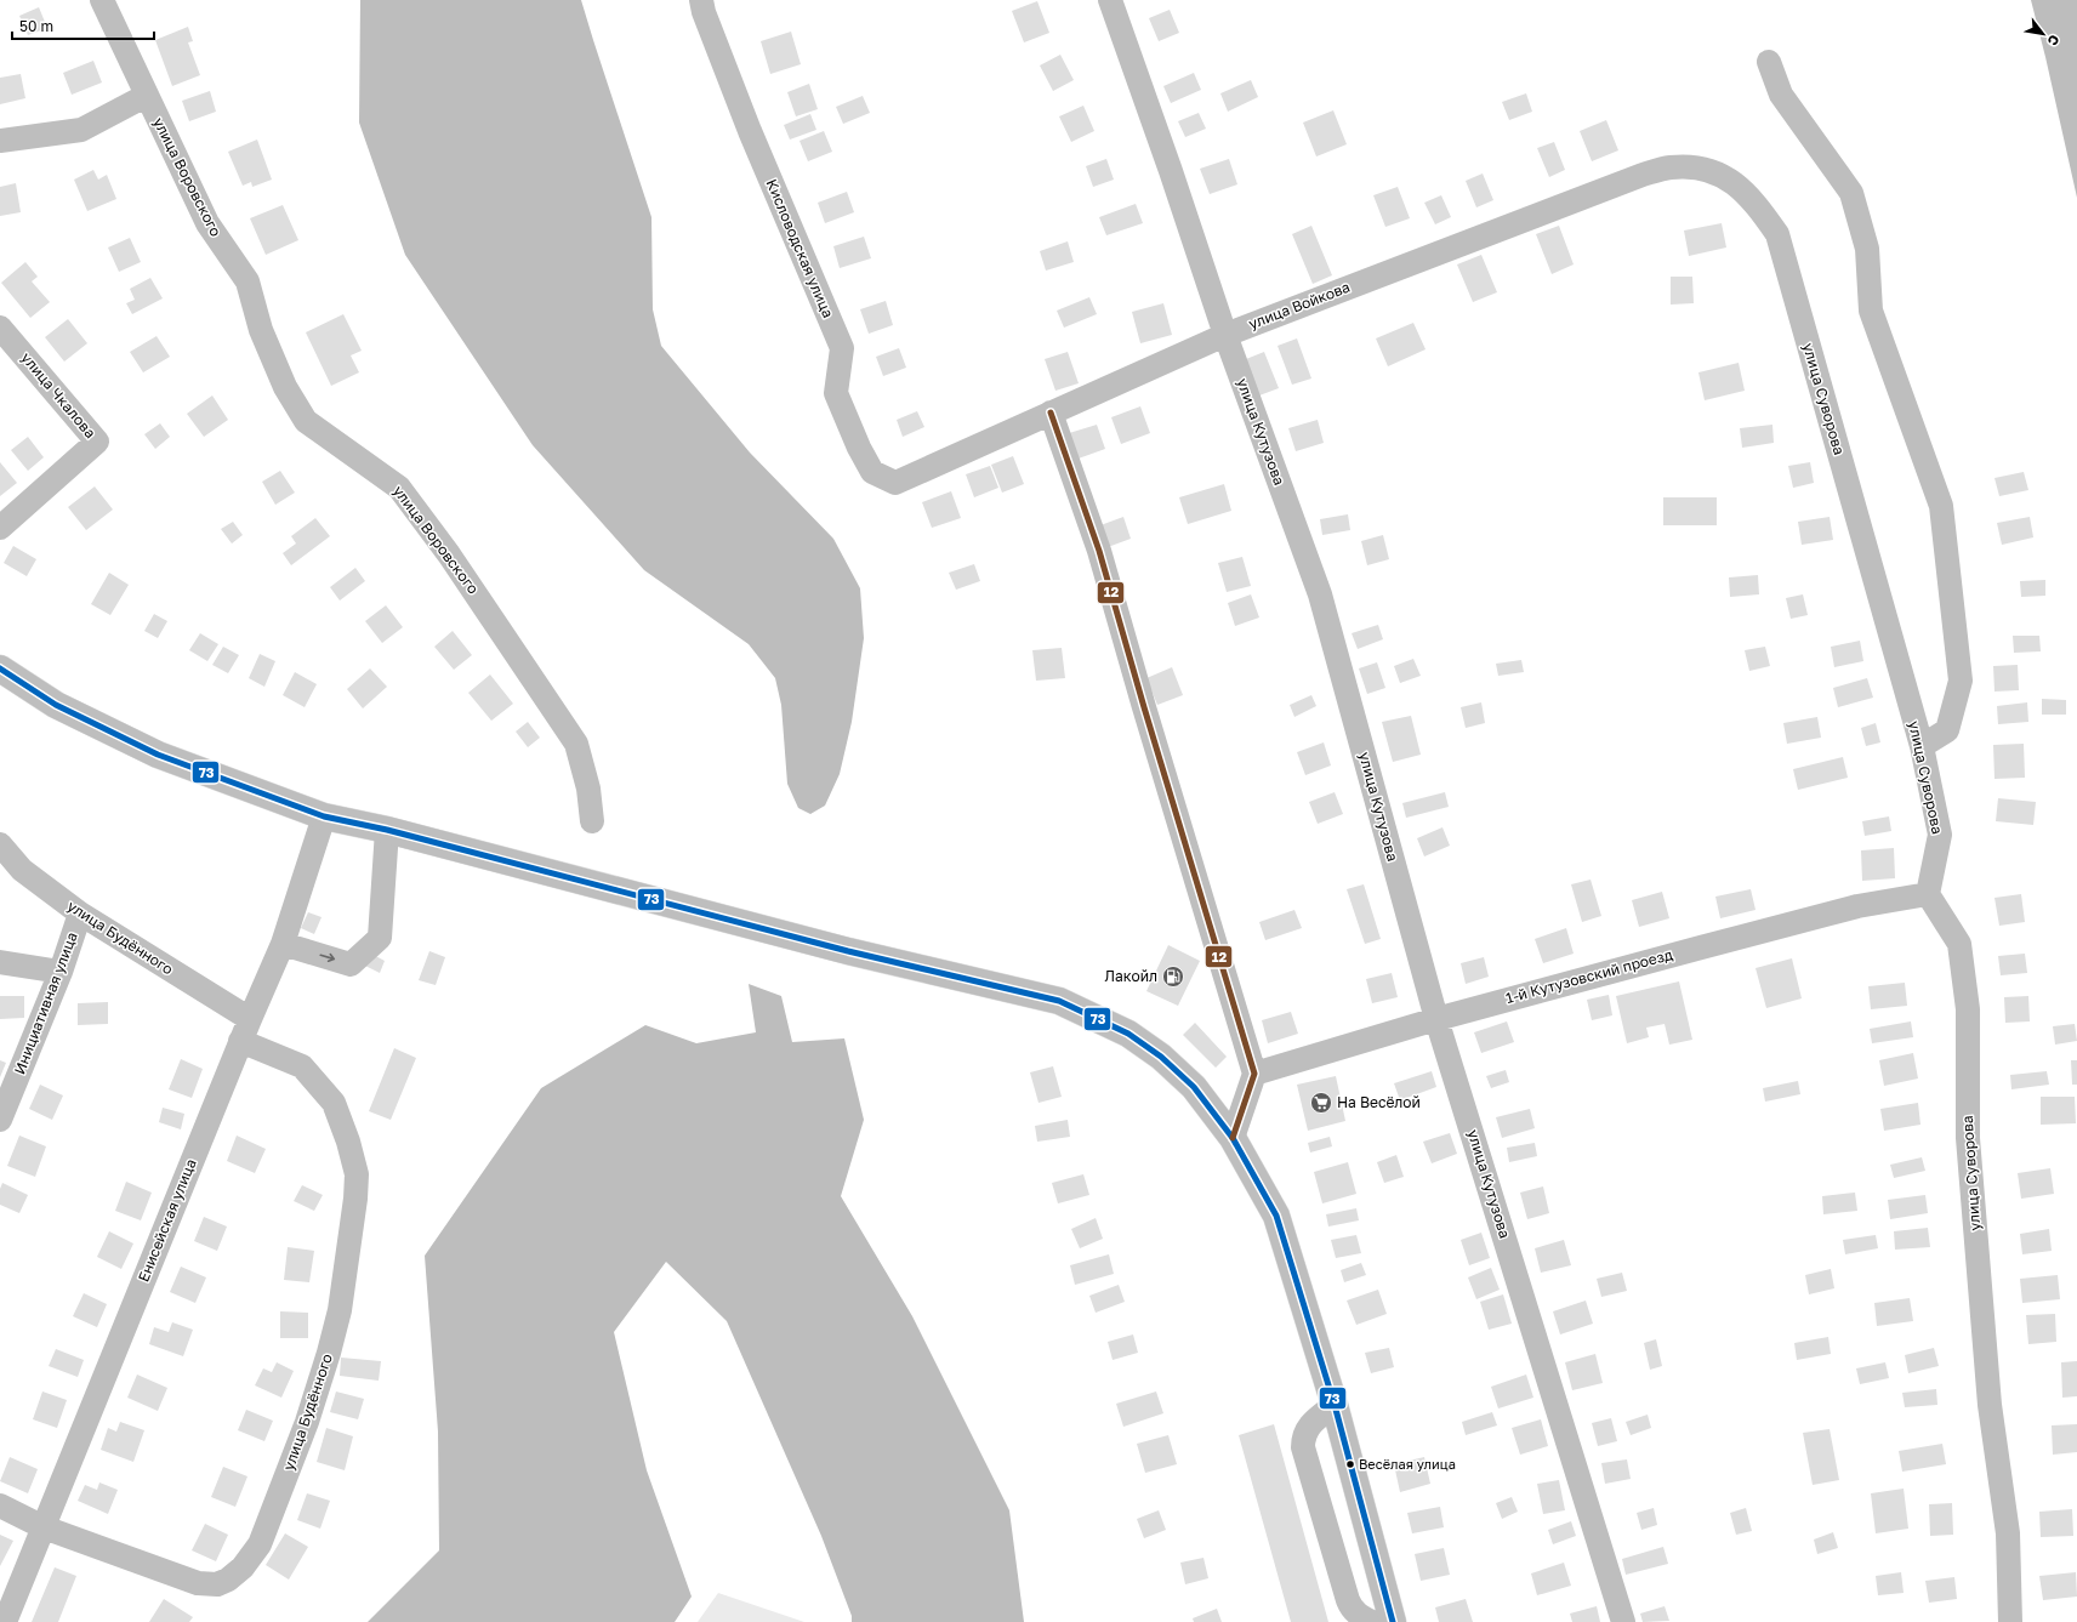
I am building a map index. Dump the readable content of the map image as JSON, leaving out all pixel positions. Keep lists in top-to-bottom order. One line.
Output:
{"streets":{"street":["улица Воровского","Кисловодская улица","улица Войкова","улица Чкалова","улица Суворова","улица Кутузова","улица Будённого","1-й Кутузовский проезд","Инициативная улица","Енисейская улица"]},"crossings":[["Кисловодская улица","улица Войкова"],["улица Войкова","улица Суворова"],["улица Войкова","улица Кутузова"],["улица Суворова","1-й Кутузовский проезд"],["улица Кутузова","1-й Кутузовский проезд"],["улица Будённого","Инициативная улица"],["улица Будённого","Енисейская улица"]],"places":{"fuel station":["Лакойл"],"supermarket":["На Весёлой"],"other":["Весёлая улица"]},"lines":["transit line 12","transit line 73"],"scale_bar":"50 m","north":"bottom right"}
